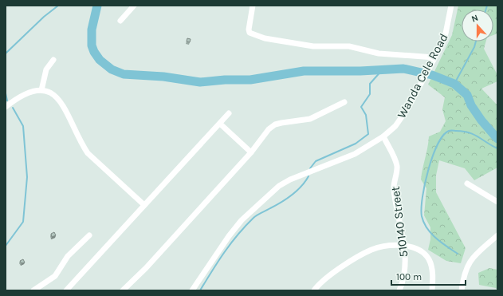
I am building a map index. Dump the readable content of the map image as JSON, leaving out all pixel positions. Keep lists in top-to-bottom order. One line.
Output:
{"streets":{"street":["Wanda Cele Road","510140 Street"]},"crossings":[["Wanda Cele Road","510140 Street"]],"scale_bar":"100 m","north":"top"}
